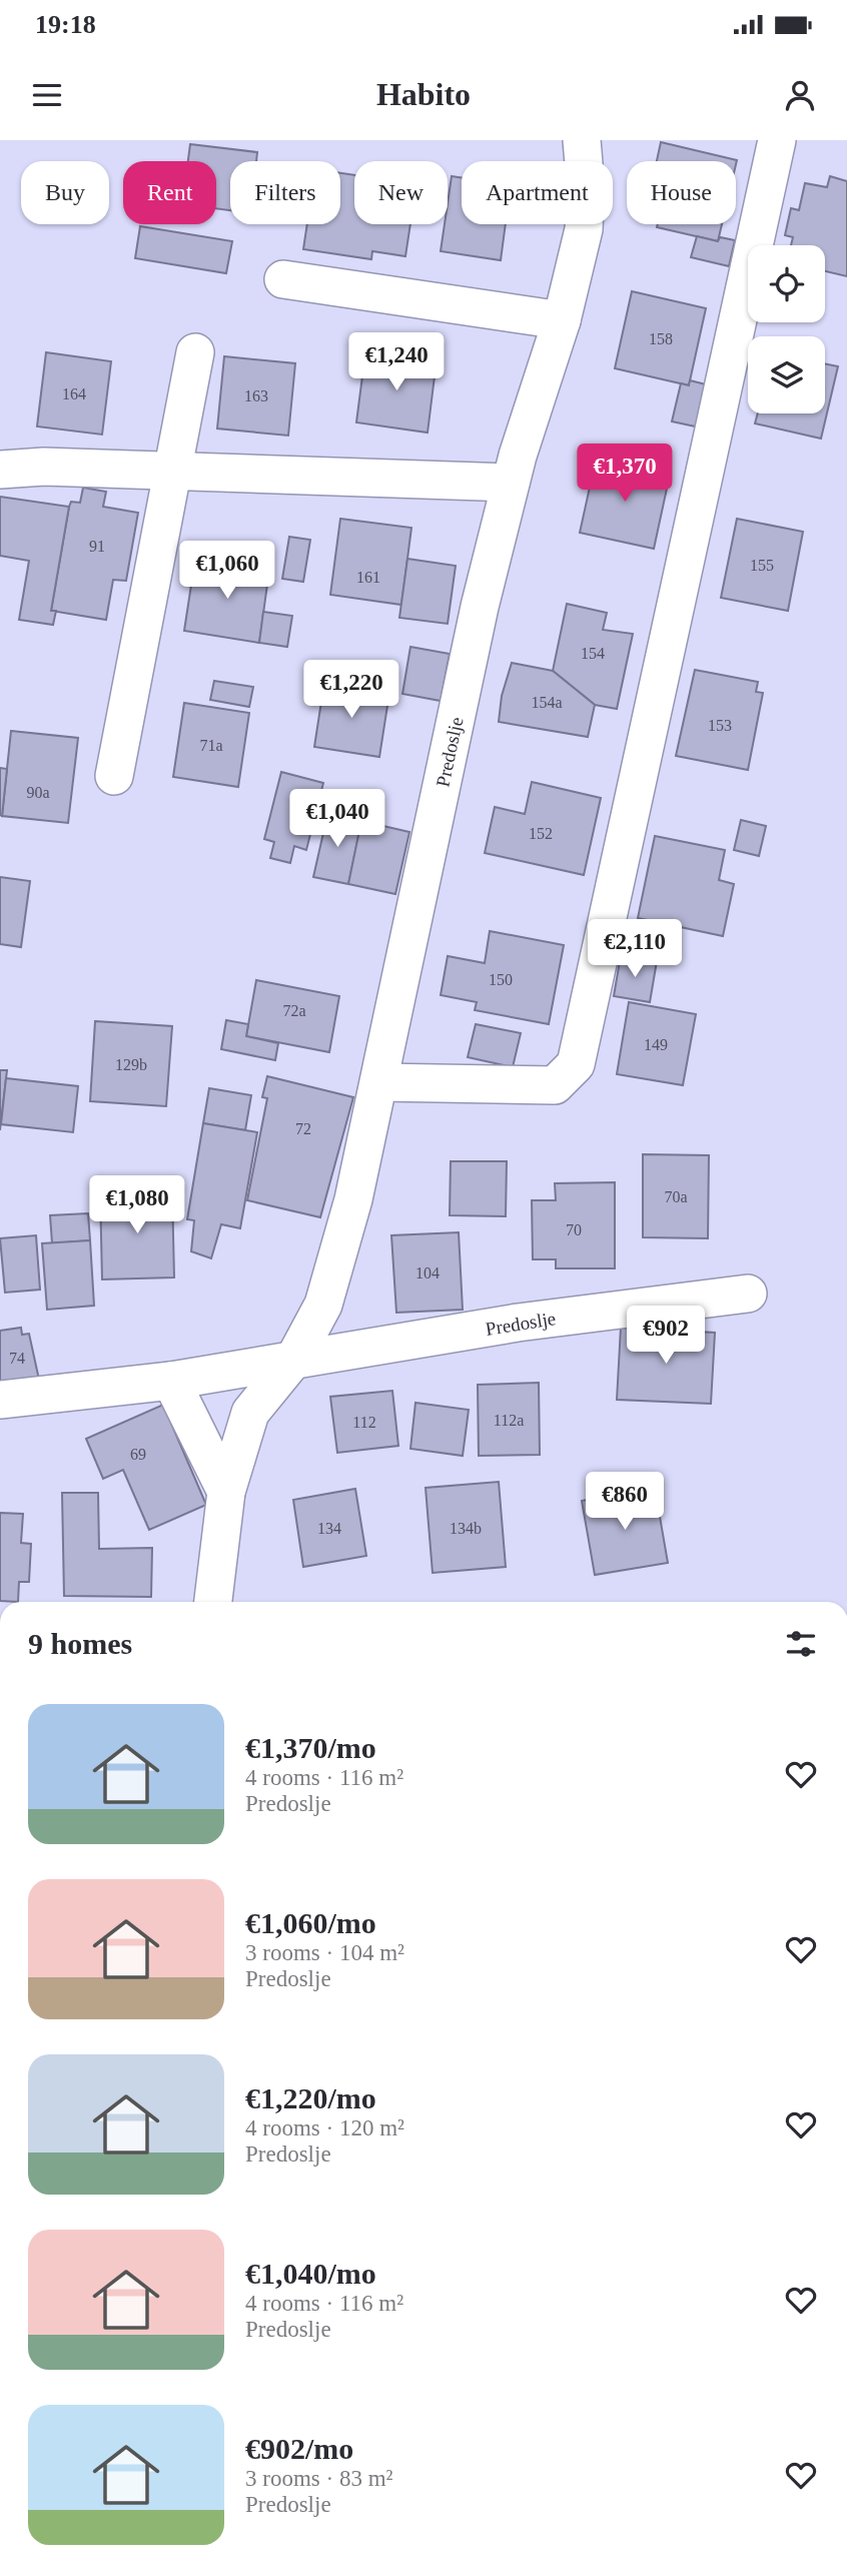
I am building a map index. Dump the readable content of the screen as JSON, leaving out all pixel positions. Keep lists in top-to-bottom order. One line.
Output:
{"streets":{"street":["Predoslje"]},"house_numbers":["158","164","163","91","155","161","154","154a","153","71a","90a","152","150","72a","149","129b","72","70a","70","104","74","112a","112","69","134","134b"],"page":{"status":"19:18","header":"Habito","chip":["Buy","Rent","Filters","New","Apartment","House"],"price":["€1,240","€1,370","€1,060","€1,220","€1,040","€2,110","€1,080","€902","€860"],"heading":"9 homes","list":[{"name":"€1,370/mo","note":"4 rooms · 116 m² · Predoslje"},{"name":"€1,060/mo","note":"3 rooms · 104 m² · Predoslje"},{"name":"€1,220/mo","note":"4 rooms · 120 m² · Predoslje"},{"name":"€1,040/mo","note":"4 rooms · 116 m² · Predoslje"},{"name":"€902/mo","note":"3 rooms · 83 m² · Predoslje"}]}}
